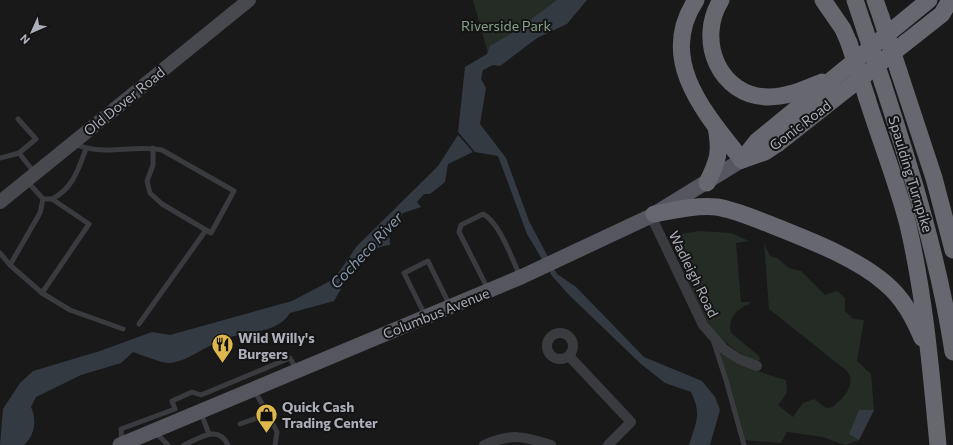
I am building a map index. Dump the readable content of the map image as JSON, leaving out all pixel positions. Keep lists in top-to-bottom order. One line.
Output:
{"streets":{"highway":["Gonic Road","Spaulding Turnpike"],"main road":["Columbus Avenue"],"street":["Old Dover Road","Wadleigh Road"]},"crossings":[["Gonic Road","Columbus Avenue"],["Wadleigh Road","Columbus Avenue"]],"water":["Cocheco River"],"parks":["Riverside Park"],"places":{"restaurant":["Wild Willy's Burgers"],"shop":["Quick Cash Trading Center"]},"north":"bottom left"}
